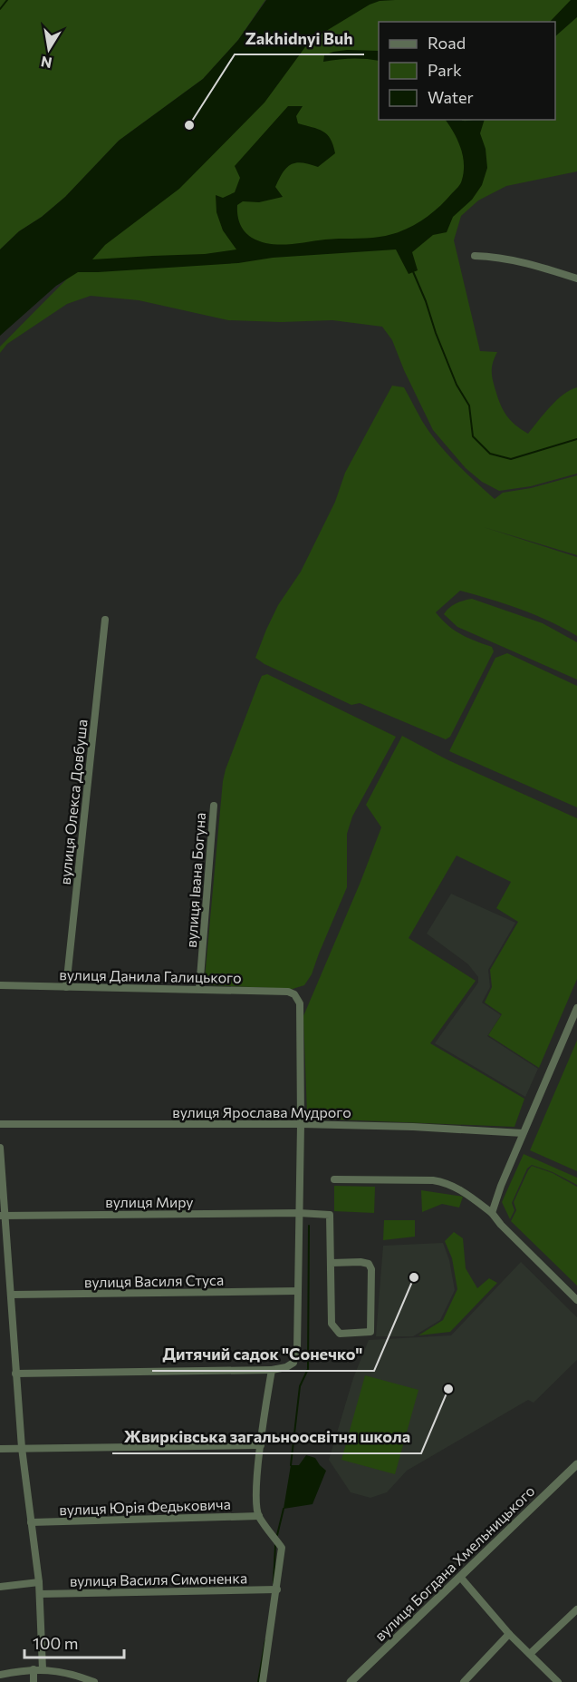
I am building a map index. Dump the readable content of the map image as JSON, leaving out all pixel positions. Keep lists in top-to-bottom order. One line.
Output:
{"streets":{"street":["вулиця Олекса Довбуша","вулиця Івана Богуна","вулиця Данила Галицького","вулиця Ярослава Мудрого","вулиця Миру","вулиця Василя Стуса","вулиця Юрія Федьковича","вулиця Богдана Хмельницького","вулиця Василя Симоненка"]},"crossings":[["вулиця Олекса Довбуша","вулиця Данила Галицького"],["вулиця Івана Богуна","вулиця Данила Галицького"],["вулиця Данила Галицького","вулиця Ярослава Мудрого"]],"places":["Zakhidnyi Buh","Дитячий садок \"Сонечко\"","Жвирківська загальноосвітня школа"],"legend":["Road","Park","Water"],"scale_bar":"100 m","north":"bottom"}
